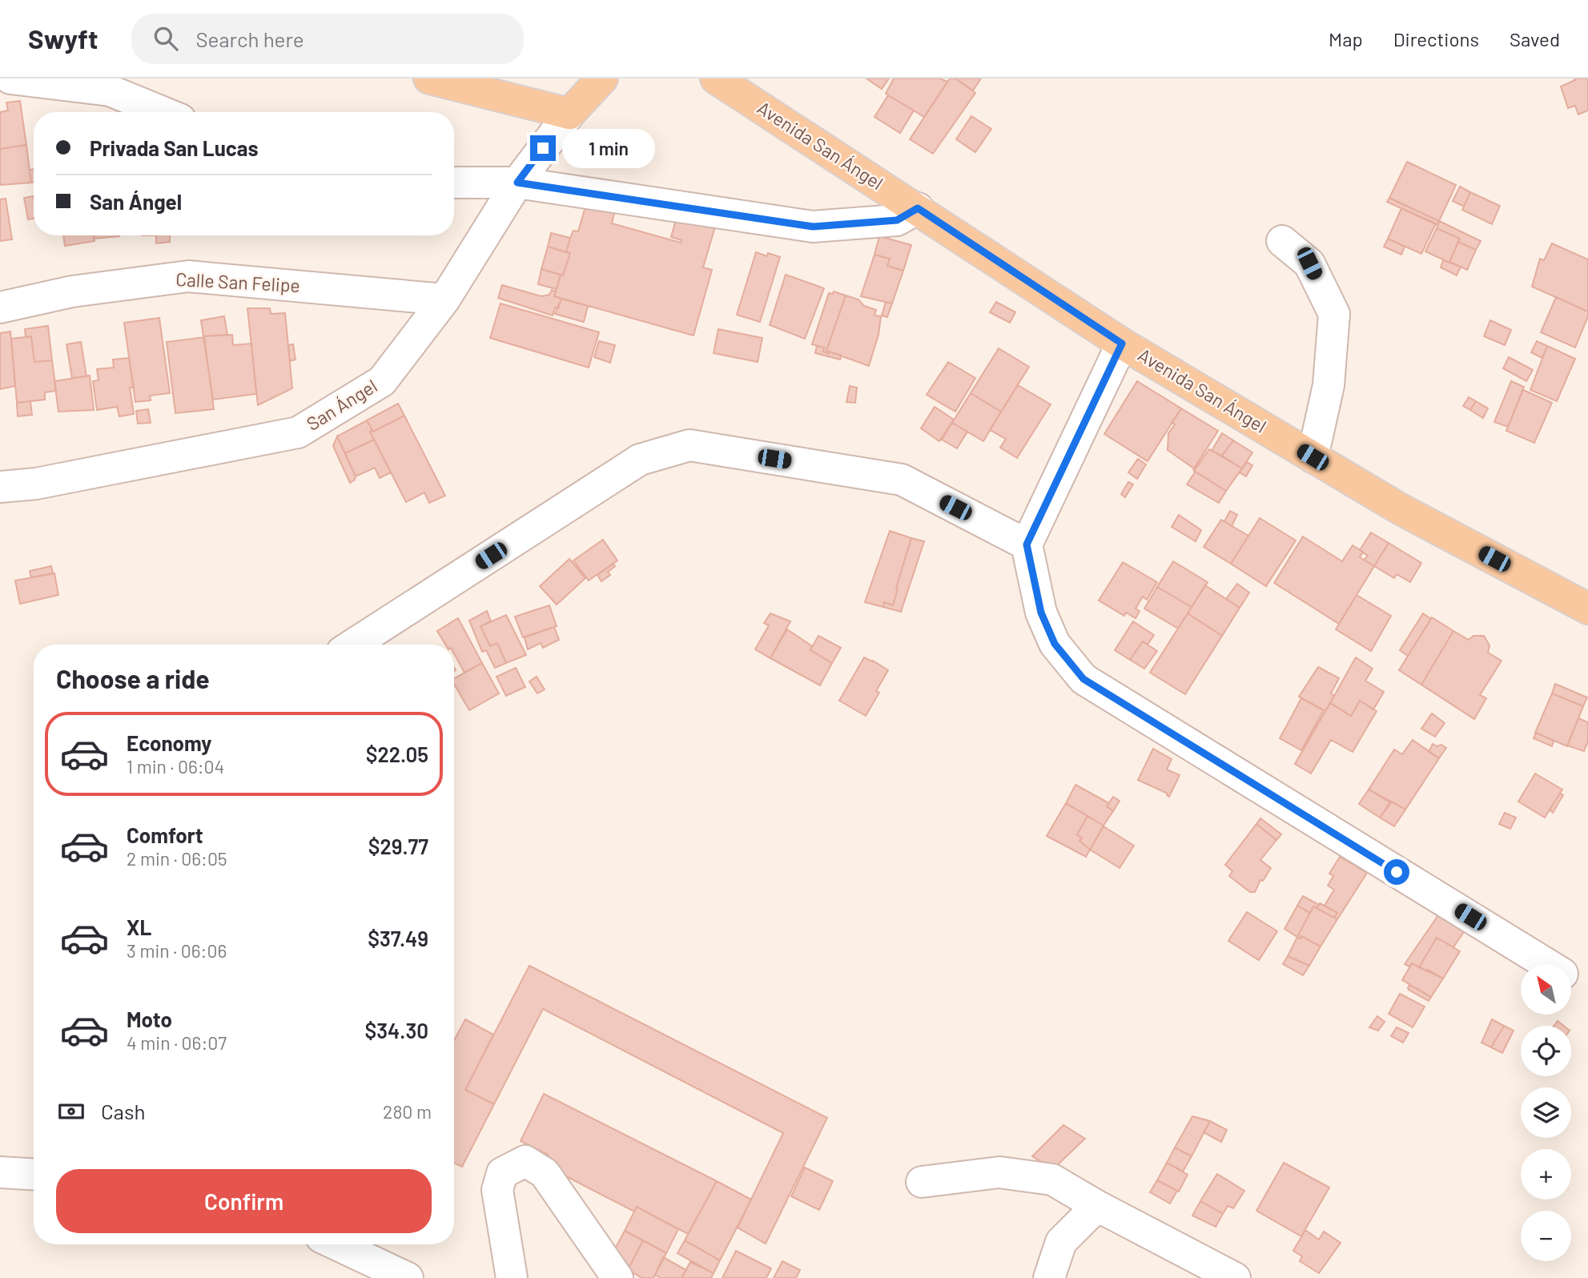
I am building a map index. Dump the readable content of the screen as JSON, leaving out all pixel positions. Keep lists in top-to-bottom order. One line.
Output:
{"streets":{"main road":["Avenida San Ángel","San Ángel"],"street":["Calle San Felipe"]},"crossings":[["Calle San Felipe","San Ángel"]],"north":"top left","page":{"header":"Swyft","search":"Search here","nav":["Map","Directions","Saved"],"banner":["Privada San Lucas","San Ángel"],"bubble":"1 min","heading":"Choose a ride","list":[{"name":"Economy","note":"1 min · 06:04","value":"$22.05"},{"name":"Comfort","note":"2 min · 06:05","value":"$29.77"},{"name":"XL","note":"3 min · 06:06","value":"$37.49"},{"name":"Moto","note":"4 min · 06:07","value":"$34.30"}],"map_buttons":["+","−"],"pay":["Cash","280 m"],"buttons":"Confirm"}}
